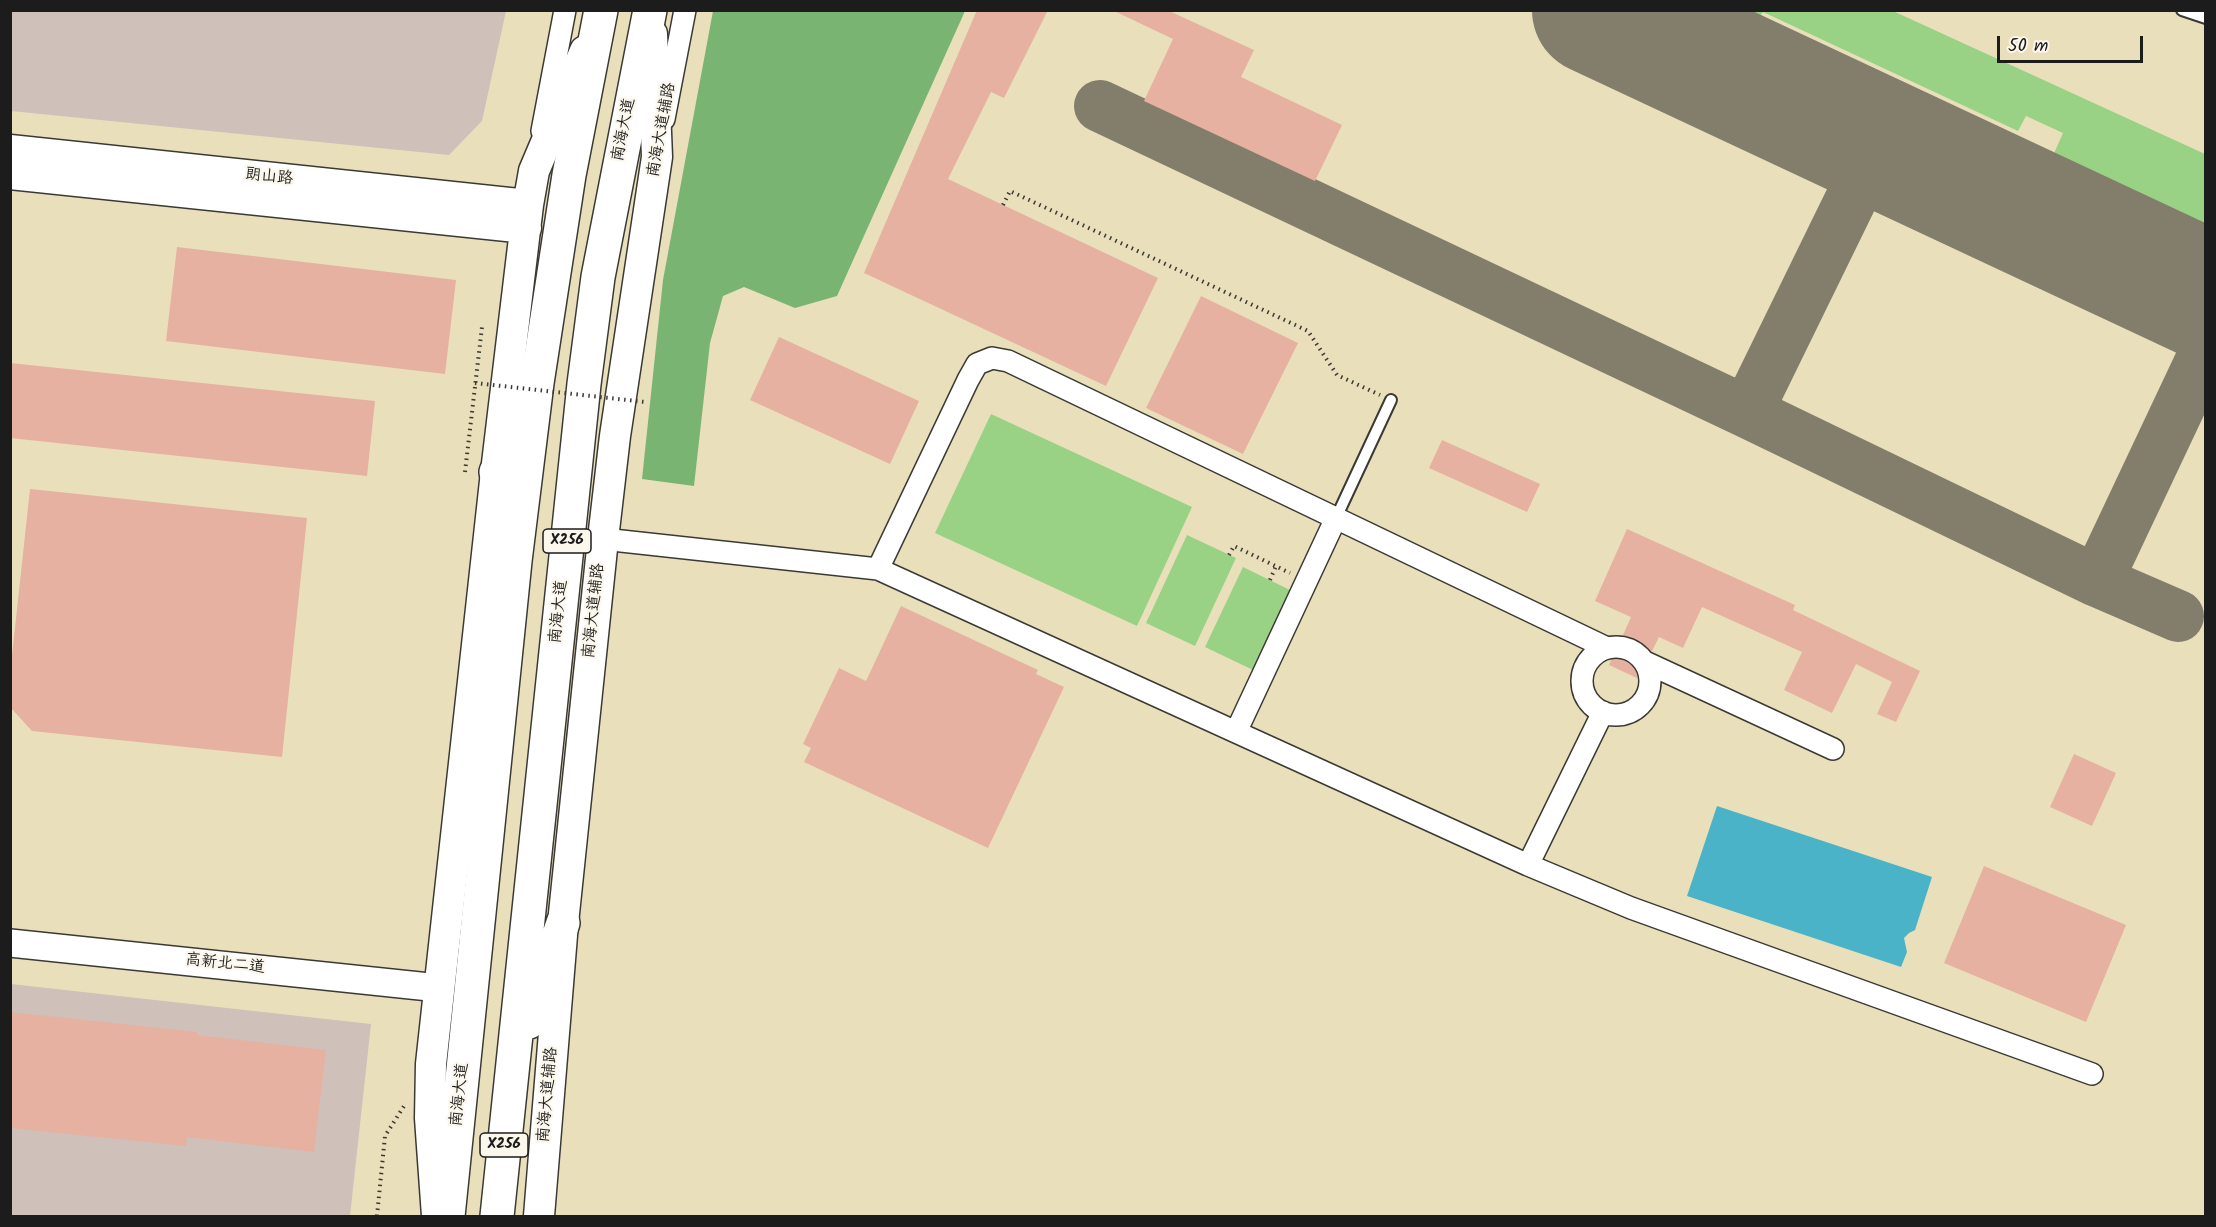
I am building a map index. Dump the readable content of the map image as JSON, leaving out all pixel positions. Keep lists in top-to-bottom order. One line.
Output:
{"streets":{"main road":["南海大道","南海大道辅路","朗山路","X256"],"street":["高新北二道"]},"crossings":[["南海大道","南海大道辅路"]],"scale_bar":"50 m"}
